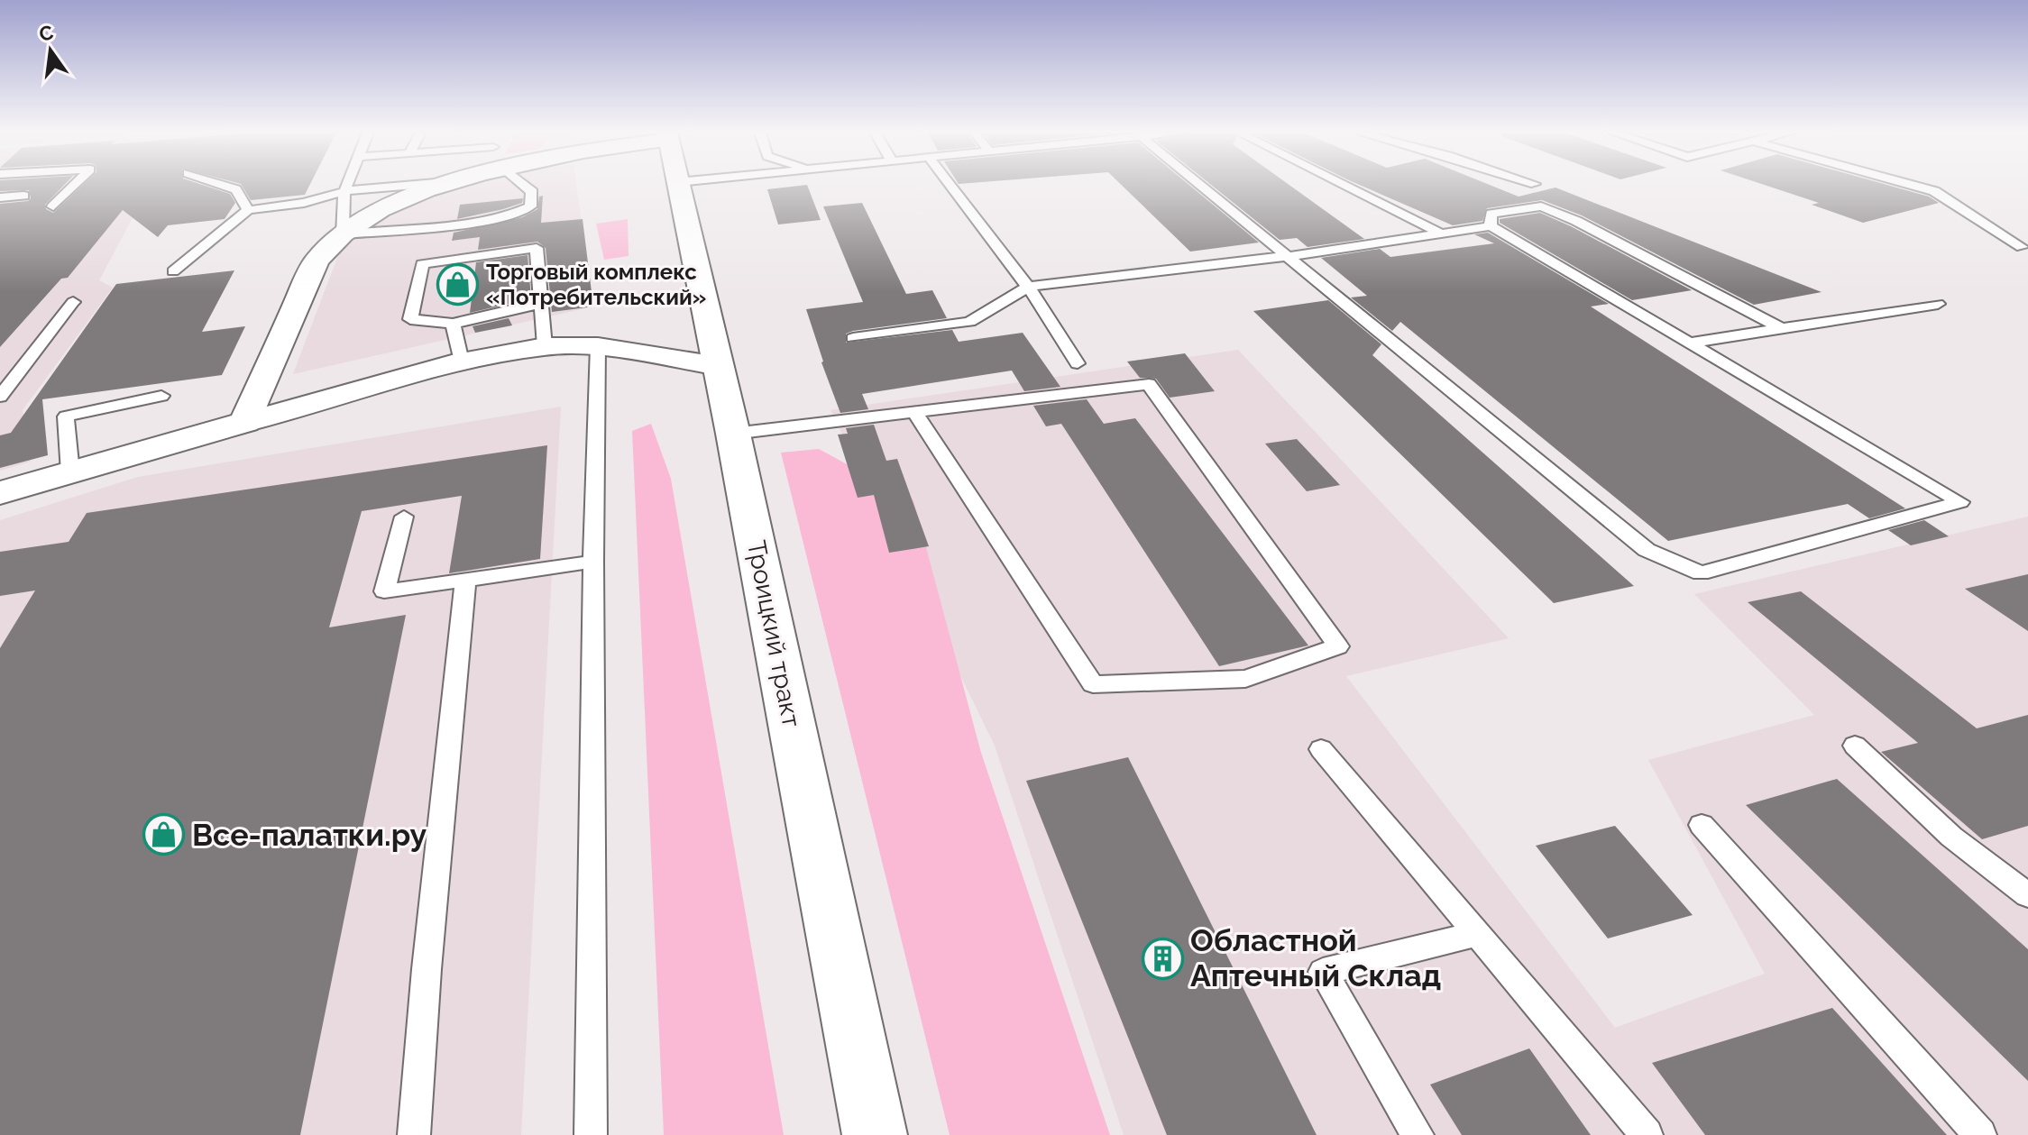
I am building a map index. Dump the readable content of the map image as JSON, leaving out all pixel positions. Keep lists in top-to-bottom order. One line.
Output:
{"streets":{"main road":["Троицкий тракт"]},"places":{"shop":["Торговый комплекс «Потребительский»","Все-палатки.ру"],"building":["Областной Аптечный Склад"]},"north":"top"}
